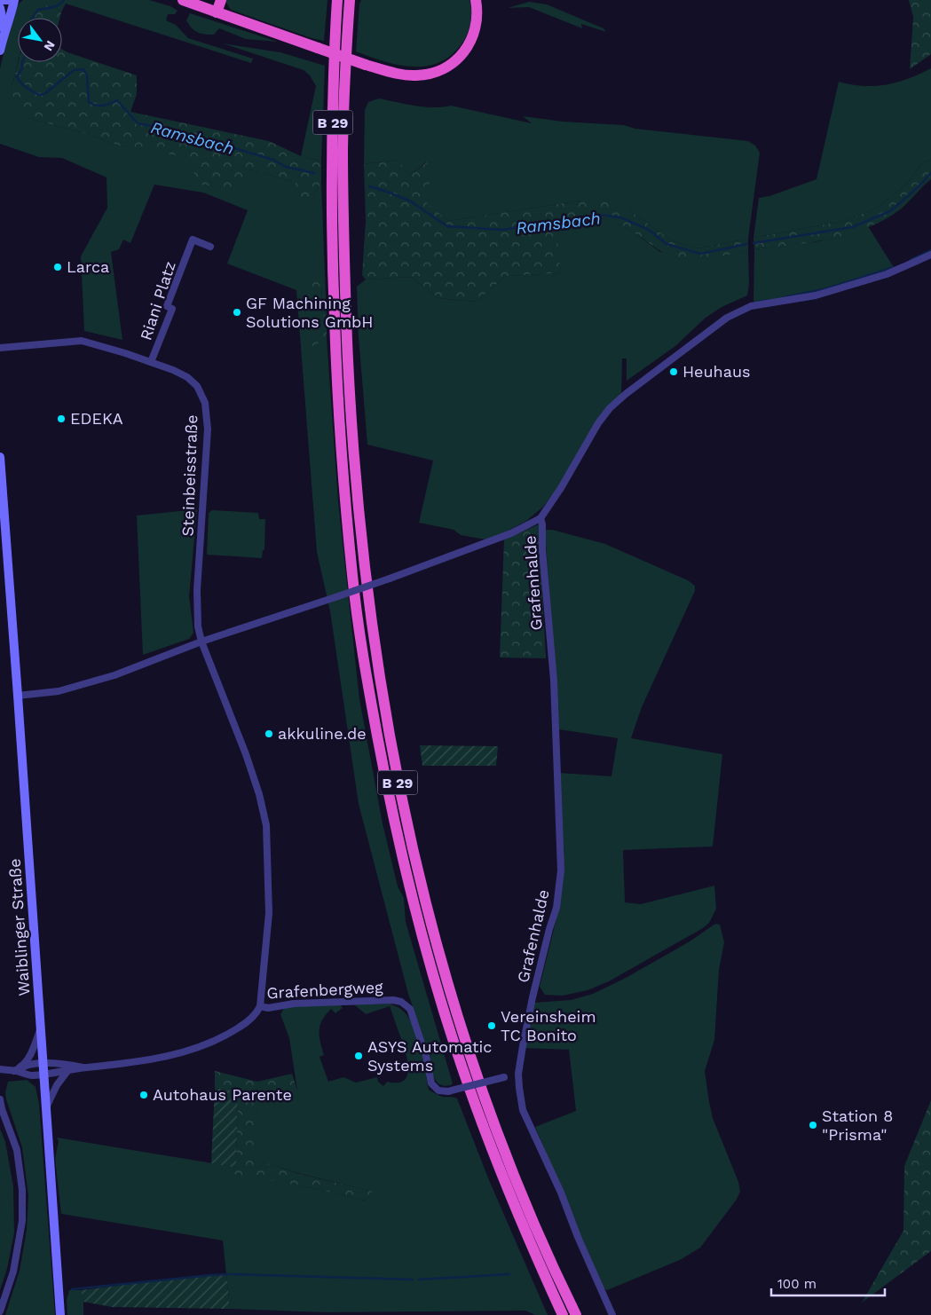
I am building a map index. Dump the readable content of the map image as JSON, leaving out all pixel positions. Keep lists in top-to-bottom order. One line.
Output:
{"streets":{"highway":["B 29"],"main road":["Waiblinger Straße"],"street":["Riani Platz","Steinbeisstraße","Grafenhalde","Grafenbergweg"]},"crossings":[["Riani Platz","Steinbeisstraße"],["Steinbeisstraße","Grafenbergweg"],["Grafenhalde","Grafenbergweg"],["Waiblinger Straße","Grafenbergweg"]],"water":["Ramsbach"],"places":["Larca","GF Machining Solutions GmbH","Heuhaus","EDEKA","akkuline.de","Vereinsheim TC Bonito","ASYS Automatic Systems","Autohaus Parente","Station 8 \"Prisma\""],"scale_bar":"100 m","north":"bottom right"}
